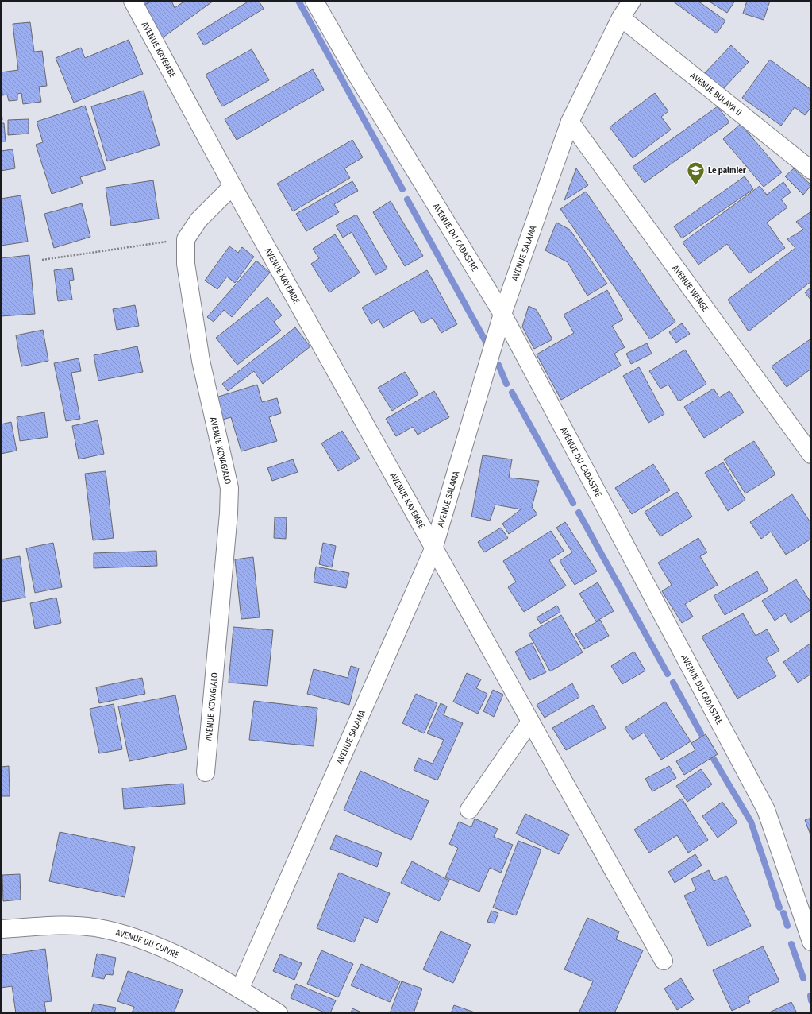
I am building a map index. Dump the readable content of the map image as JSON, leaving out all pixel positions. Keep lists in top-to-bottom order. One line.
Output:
{"streets":{"street":["AVENUE KAYEMBE","AVENUE BULAYA II","AVENUE DU CADASTRE","AVENUE SALAMA","AVENUE WENGE","AVENUE KOYAGIALO","AVENUE DU CUIVRE"]},"crossings":[["AVENUE KAYEMBE","AVENUE SALAMA"],["AVENUE BULAYA II","AVENUE SALAMA"],["AVENUE DU CADASTRE","AVENUE SALAMA"],["AVENUE SALAMA","AVENUE WENGE"],["AVENUE SALAMA","AVENUE DU CUIVRE"]],"places":{"school or university":["Le palmier"]}}
